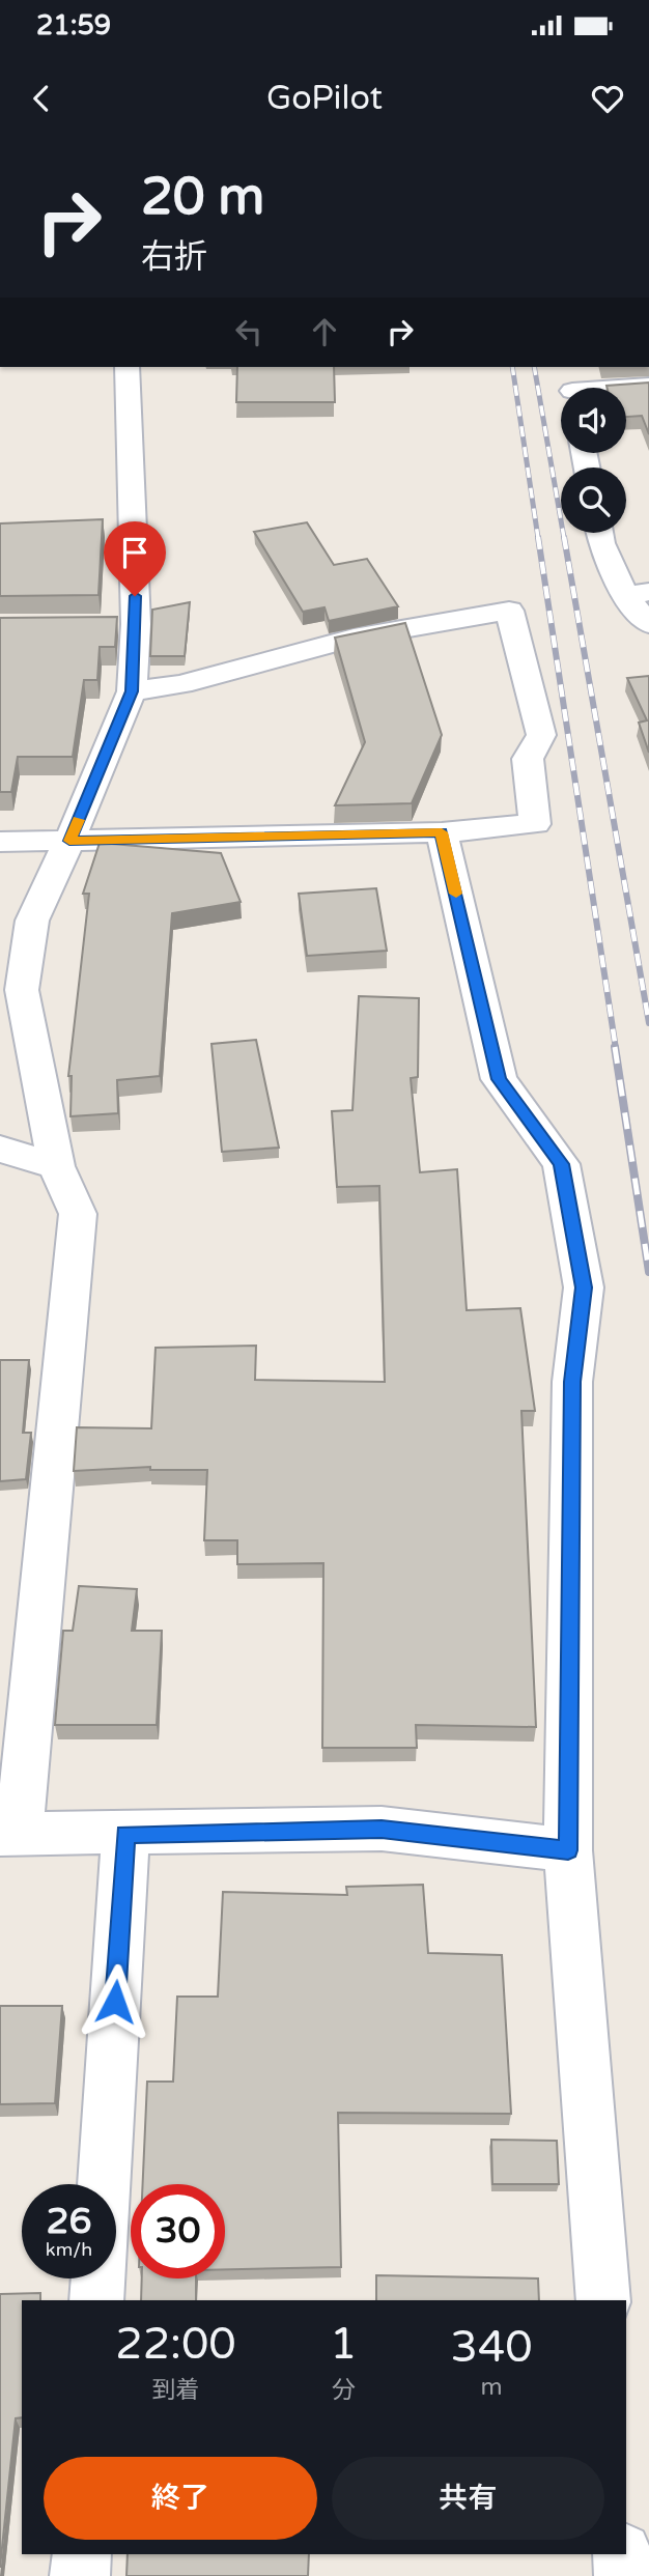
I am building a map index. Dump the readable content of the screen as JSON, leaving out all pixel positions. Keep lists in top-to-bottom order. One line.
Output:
{"page":{"status":"21:59","header":"GoPilot","turn":["20 m","右折"],"speed":"26 km/h","limit":"30","eta":["22:00","到着","1","分","340","m"],"buttons":["終了","共有"]}}
